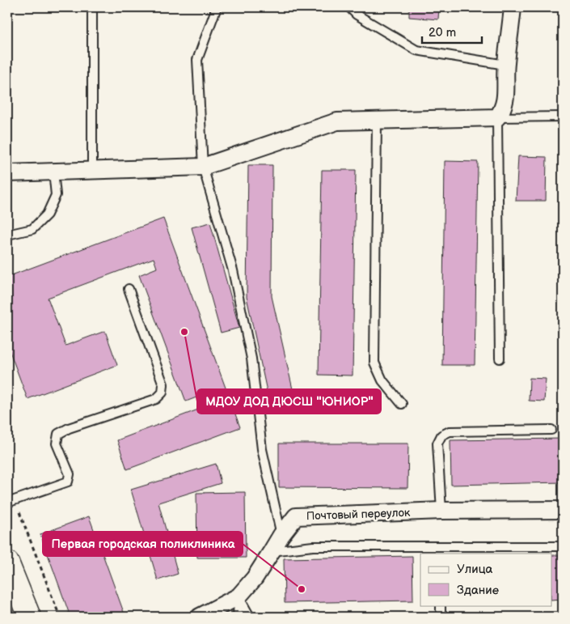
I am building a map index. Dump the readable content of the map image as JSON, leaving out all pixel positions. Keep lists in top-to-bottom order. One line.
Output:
{"streets":{"street":["Почтовый переулок"]},"places":["МДОУ ДОД ДЮСШ \"ЮНИОР\"","Первая городская поликлиника"],"legend":["Улица","Здание"],"scale_bar":"20 m"}
